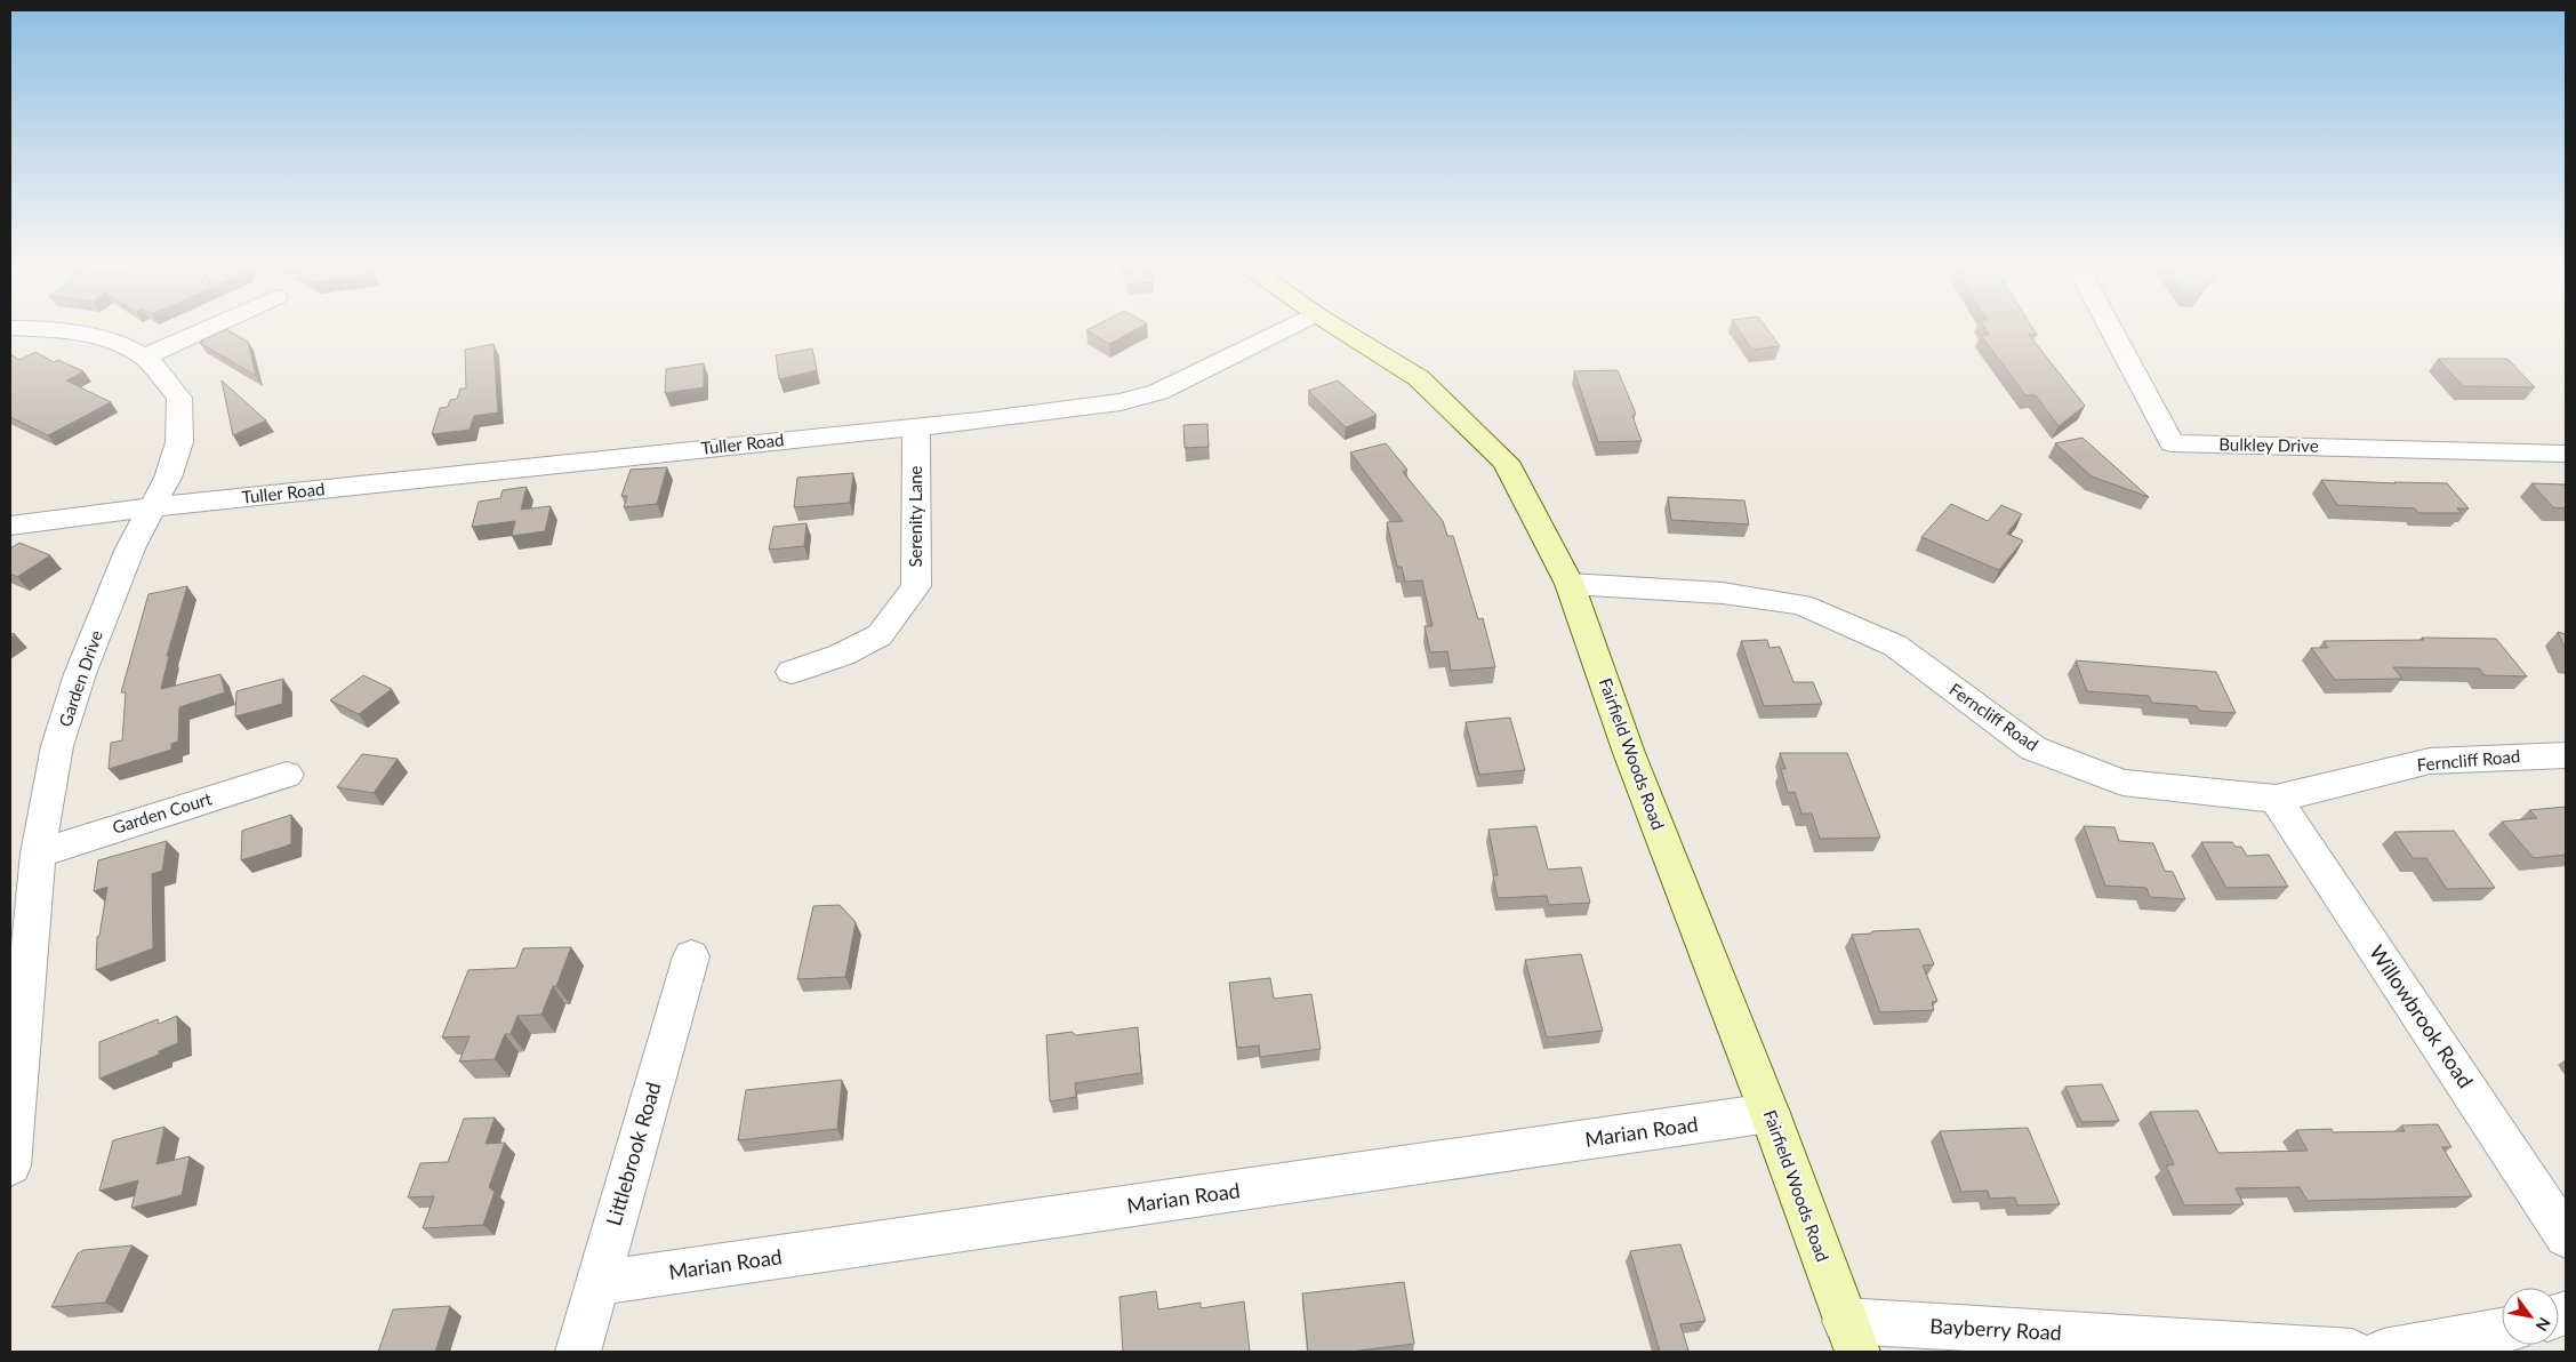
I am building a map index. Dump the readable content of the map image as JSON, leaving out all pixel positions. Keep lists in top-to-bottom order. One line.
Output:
{"streets":{"main road":["Fairfield Woods Road"],"street":["Tuller Road","Bulkley Drive","Serenity Lane","Garden Drive","Ferncliff Road","Garden Court","Willowbrook Road","Marian Road","Littlebrook Road","Bayberry Road"]},"crossings":[["Tuller Road","Serenity Lane"],["Tuller Road","Garden Drive"],["Garden Drive","Garden Court"],["Ferncliff Road","Fairfield Woods Road"],["Ferncliff Road","Willowbrook Road"],["Fairfield Woods Road","Marian Road"],["Fairfield Woods Road","Bayberry Road"],["Marian Road","Littlebrook Road"]],"north":"bottom right"}
